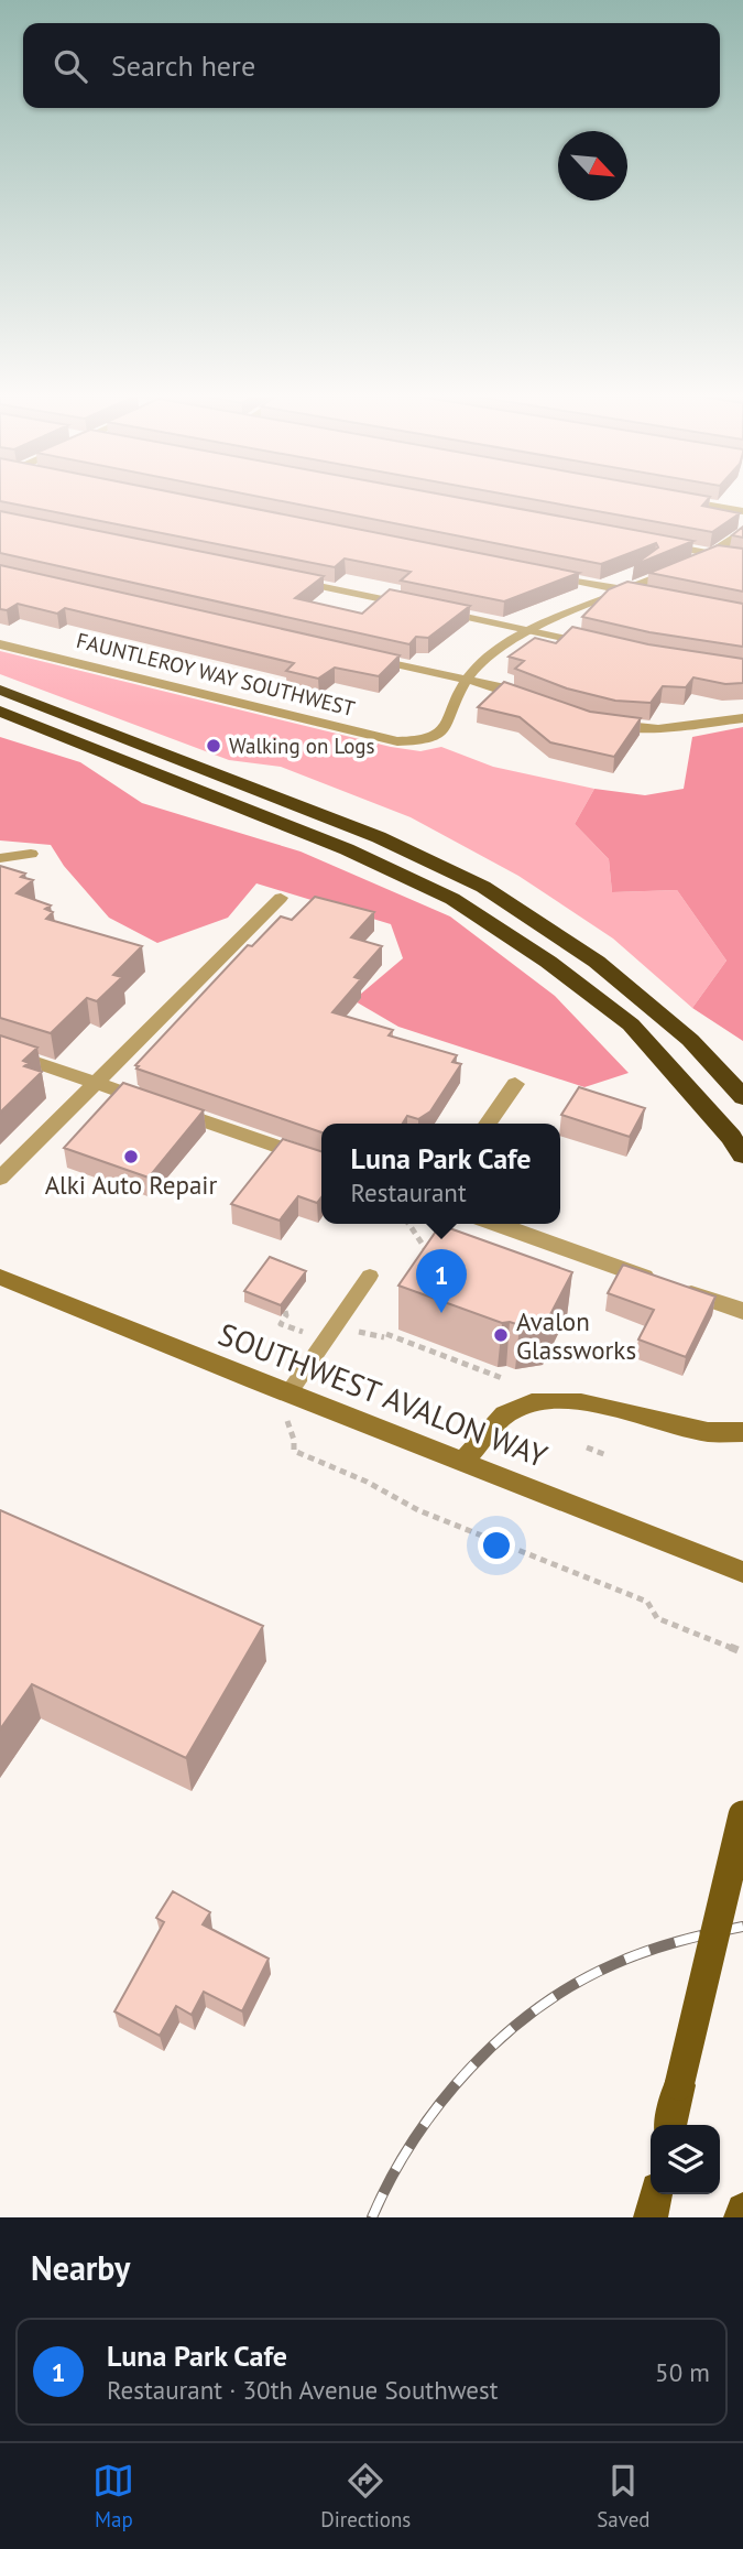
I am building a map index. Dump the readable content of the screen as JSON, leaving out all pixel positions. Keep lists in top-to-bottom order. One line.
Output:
{"streets":{"main road":["SOUTHWEST AVALON WAY"],"street":["FAUNTLEROY WAY SOUTHWEST"]},"places":["Walking on Logs","Alki Auto Repair","Avalon Glassworks"],"north":"bottom right","page":{"search":"Search here","popup":["Luna Park Cafe","Restaurant"],"pins":"1","heading":"Nearby","list":[{"mark":"1","name":"Luna Park Cafe","note":"Restaurant · 30th Avenue Southwest","value":"50 m"}],"nav":["Map","Directions","Saved"]}}
